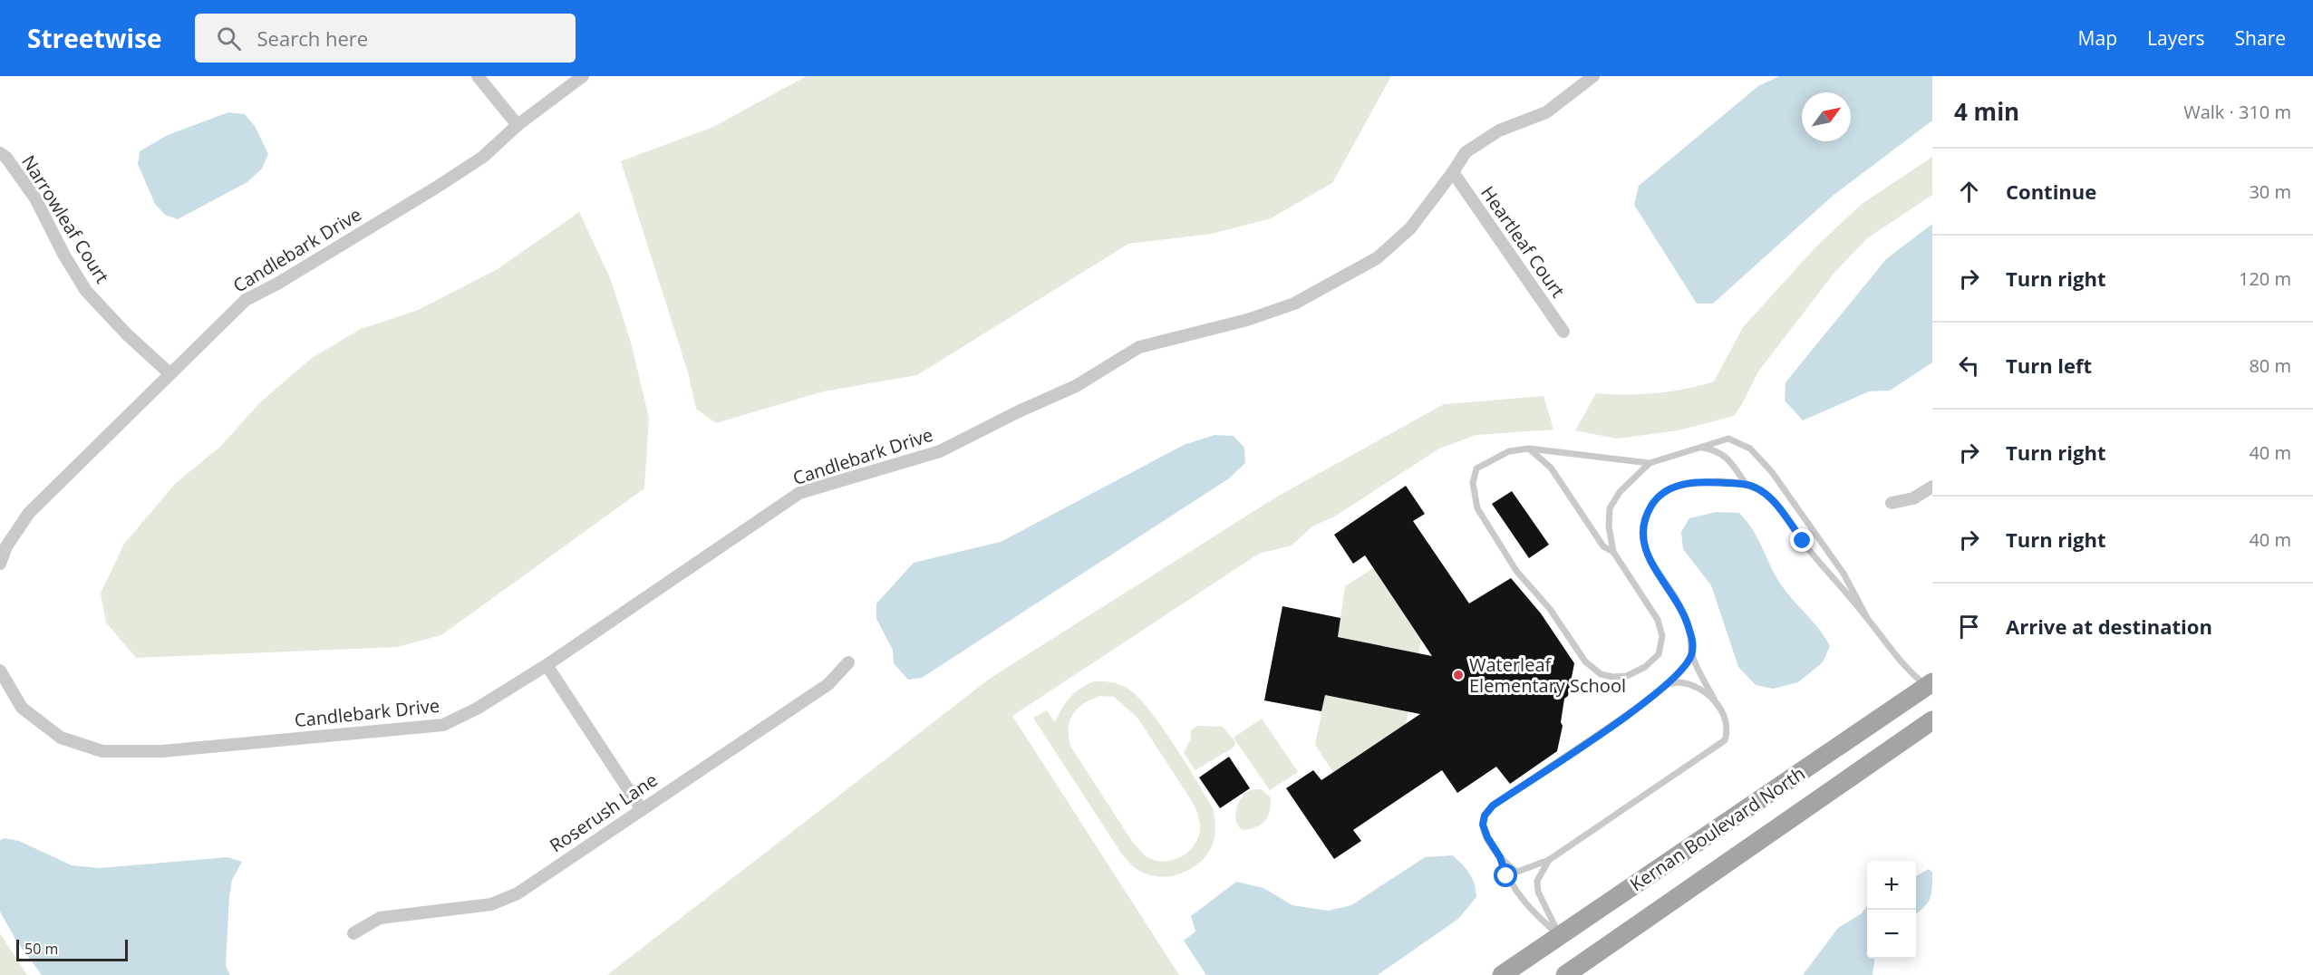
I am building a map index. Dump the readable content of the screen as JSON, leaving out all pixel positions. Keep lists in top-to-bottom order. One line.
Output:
{"streets":{"main road":["Kernan Boulevard North"],"street":["Narrowleaf Court","Heartleaf Court","Candlebark Drive","Roserush Lane"]},"crossings":[["Narrowleaf Court","Candlebark Drive"],["Heartleaf Court","Candlebark Drive"]],"places":["Waterleaf Elementary School"],"scale_bar":"50 m","north":"top right","page":{"header":"Streetwise","search":"Search here","nav":["Map","Layers","Share"],"heading":["4 min","Walk · 310 m"],"list":[["Continue","30 m"],["Turn right","120 m"],["Turn left","80 m"],["Turn right","40 m"],["Turn right","40 m"],"Arrive at destination"],"map_buttons":["+","−"],"scale":"50 m"}}
